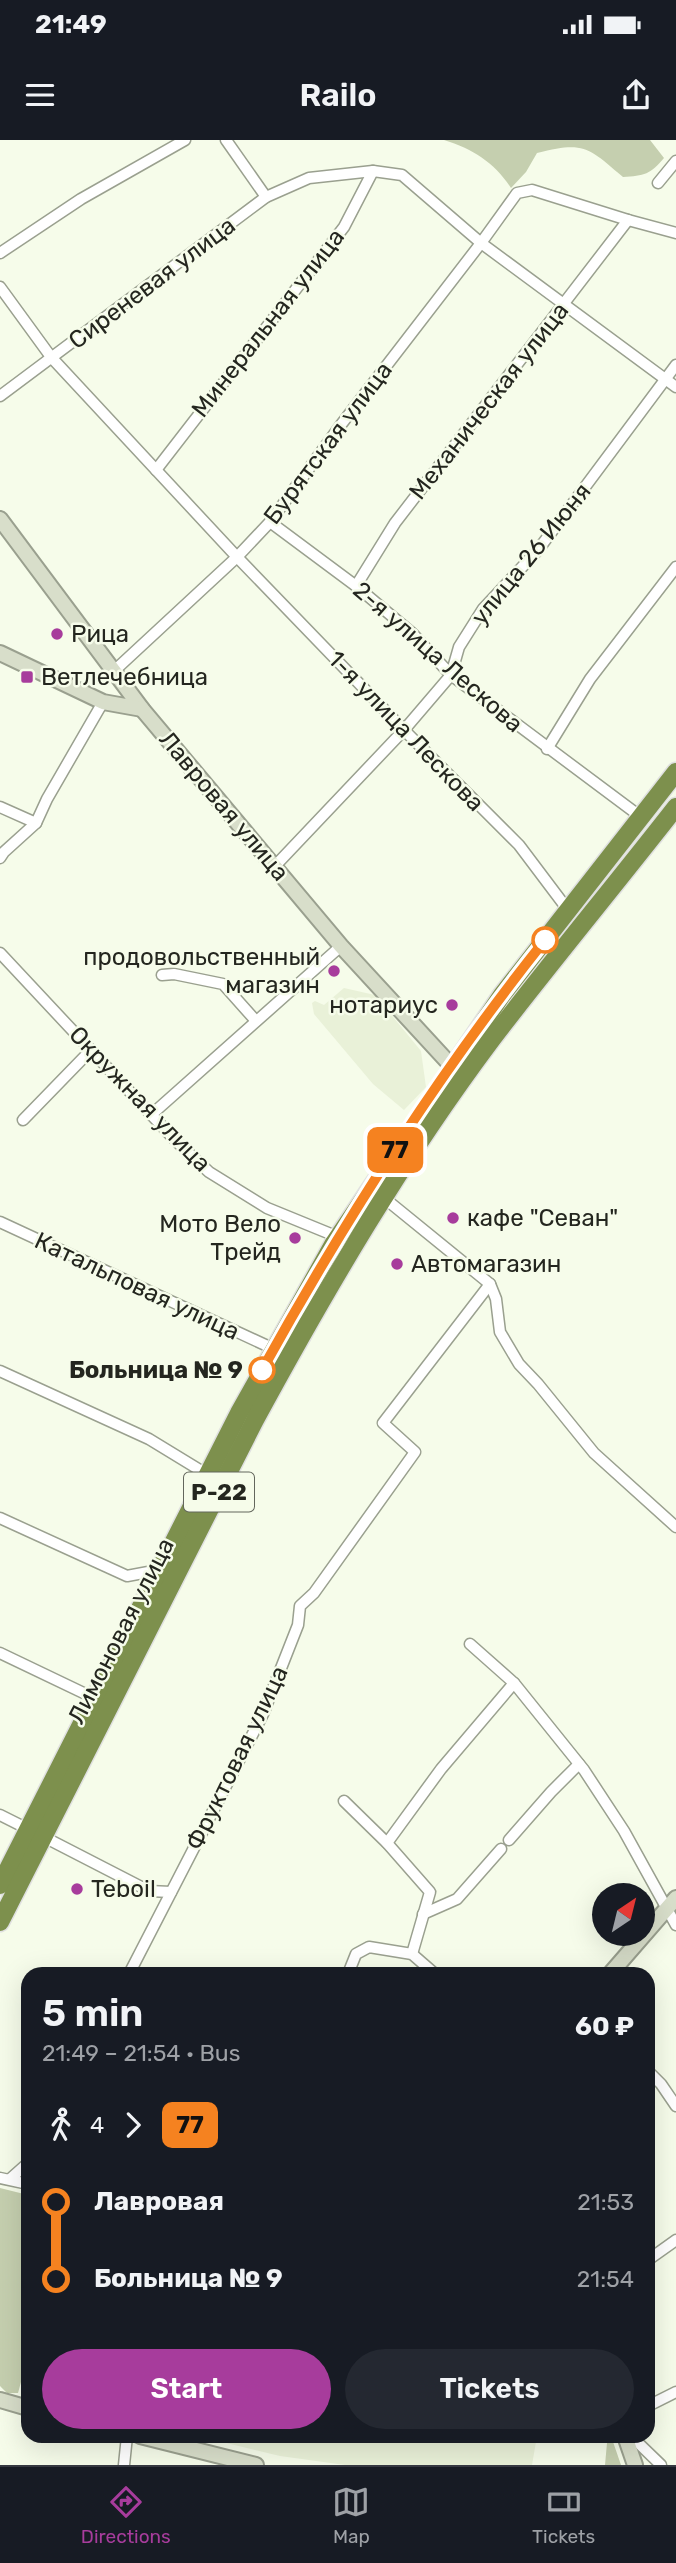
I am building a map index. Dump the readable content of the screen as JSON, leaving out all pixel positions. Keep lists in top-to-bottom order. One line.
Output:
{"streets":{"highway":["Р-22","Лимоновая улица"],"street":["Сиреневая улица","Минеральная улица","Механическая улица","Бурятская улица","улица 26 Июня","2-я улица Лескова","1-я улица Лескова","Лавровая улица","Окружная улица","Катальповая улица","Фруктовая улица"]},"crossings":[["Сиреневая улица","Минеральная улица"],["Сиреневая улица","Механическая улица"],["Сиреневая улица","Бурятская улица"],["Сиреневая улица","улица 26 Июня"],["Сиреневая улица","1-я улица Лескова"],["Минеральная улица","1-я улица Лескова"],["Механическая улица","Бурятская улица"],["Механическая улица","2-я улица Лескова"],["Бурятская улица","2-я улица Лескова"],["Бурятская улица","1-я улица Лескова"],["Бурятская улица","Лавровая улица"],["улица 26 Июня","2-я улица Лескова"],["улица 26 Июня","1-я улица Лескова"],["улица 26 Июня","Лавровая улица"],["2-я улица Лескова","Р-22"],["1-я улица Лескова","Р-22"],["Лавровая улица","Р-22"],["Лавровая улица","Лимоновая улица"],["Окружная улица","Лимоновая улица"],["Катальповая улица","Лимоновая улица"],["Р-22","Лимоновая улица"]],"places":{"other":["Рица","продовольственный магазин","нотариус","кафе \"Севан\"","Мото Вело Трейд","Автомагазин","Больница № 9","Teboil"],"transit":["Ветлечебница"]},"lines":["bus line 77"],"north":"top right","page":{"status":"21:49","header":"Railo","on_map":"77","heading":["5 min","21:49 – 21:54 · Bus","60 ₽"],"legs":["4","77"],"list":[{"name":"Лавровая","value":"21:53"},{"name":"Больница № 9","value":"21:54"}],"buttons":["Start","Tickets"],"tabs":["Directions","Map","Tickets"]}}
